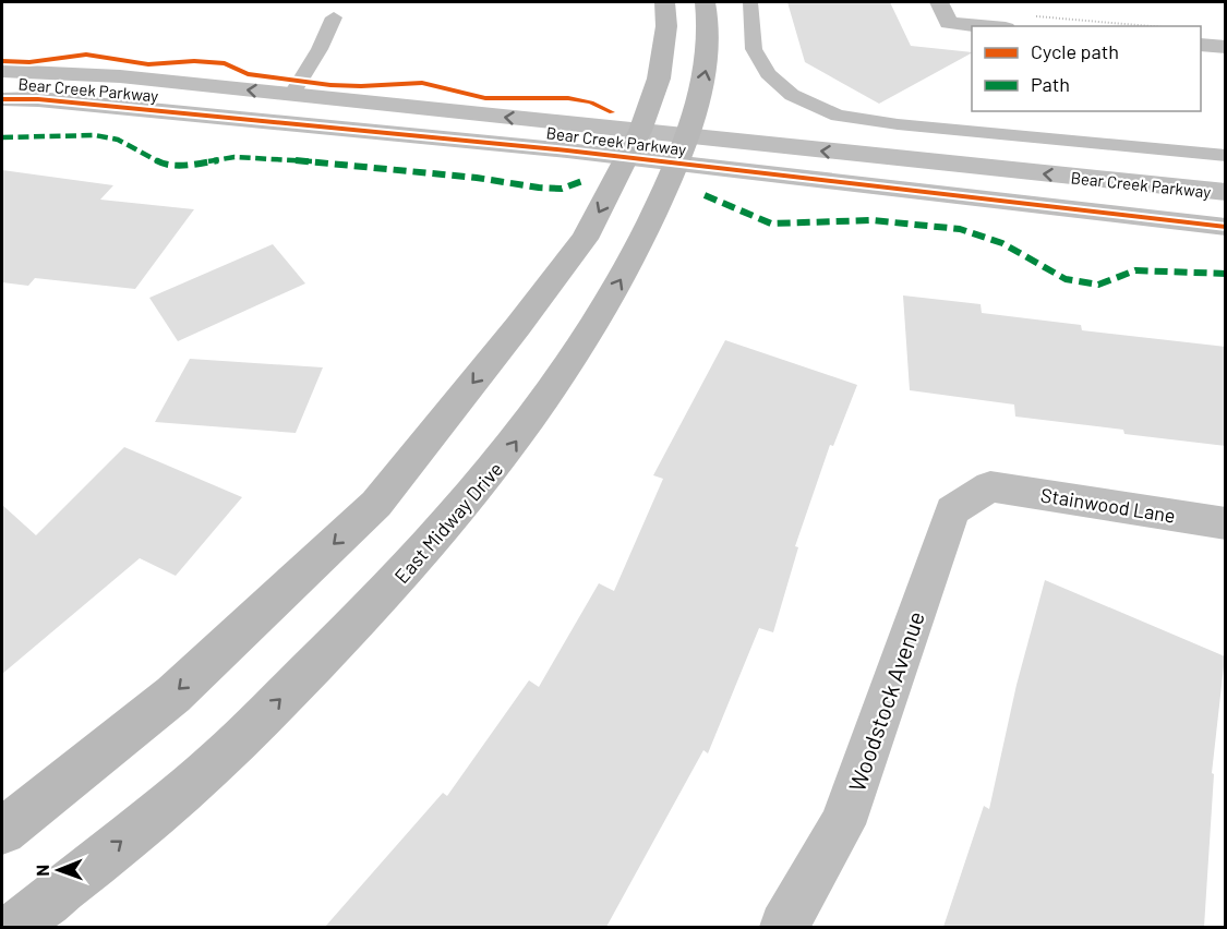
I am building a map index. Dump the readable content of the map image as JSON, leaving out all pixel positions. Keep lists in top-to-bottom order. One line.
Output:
{"streets":{"main road":["East Midway Drive"],"street":["Bear Creek Parkway","Stainwood Lane","Woodstock Avenue"]},"crossings":[["Bear Creek Parkway","East Midway Drive"],["Stainwood Lane","Woodstock Avenue"]],"legend":["Cycle path","Path"],"north":"left"}
